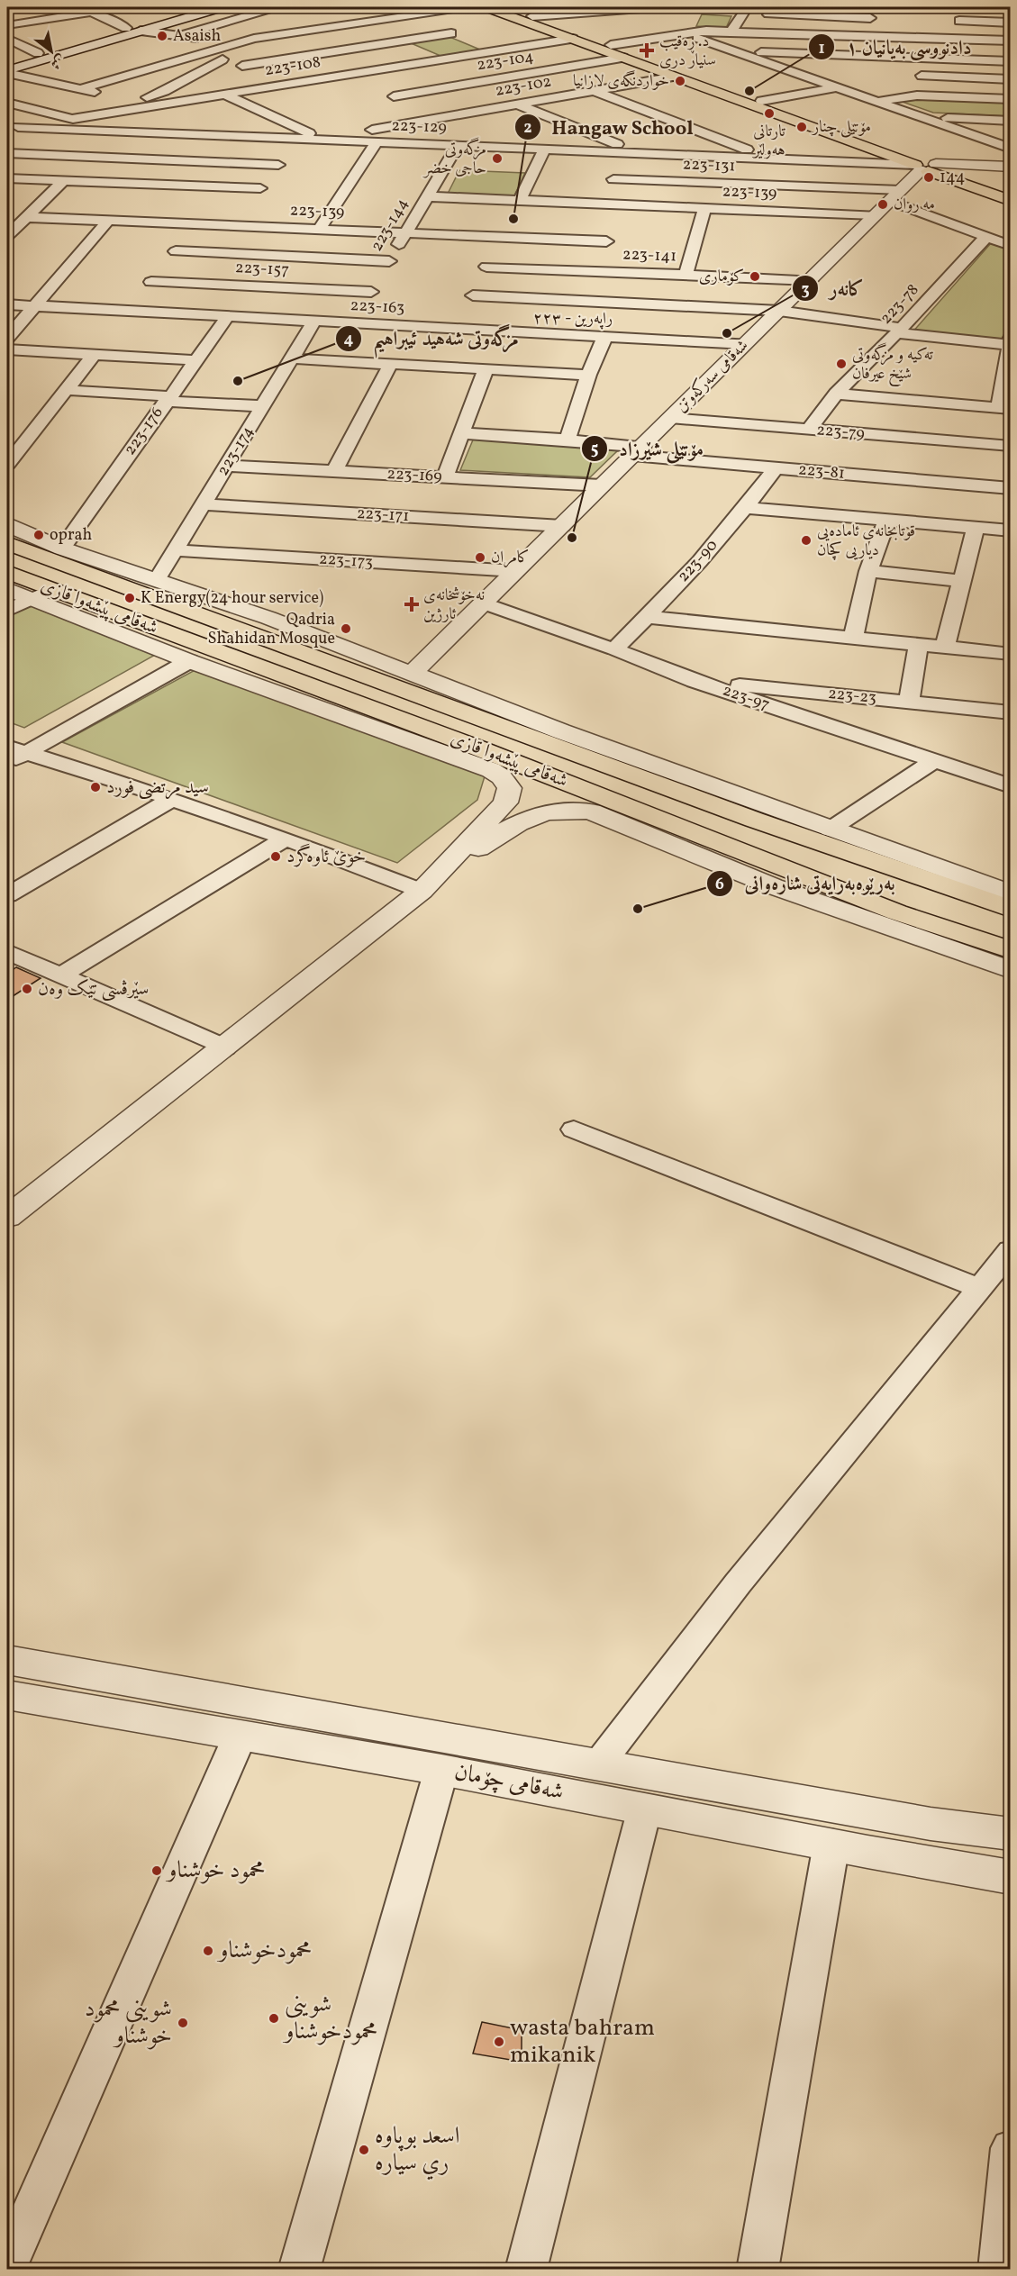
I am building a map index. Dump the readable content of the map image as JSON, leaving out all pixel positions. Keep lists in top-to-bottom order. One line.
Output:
{"streets":{"main road":["شەقامی پێشەوا قازی"],"street":["223-104","223-108","223-102","223-129","223-131","223-139","223-144","223-141","223-157","223-78","223-163","شەقامی سەرکەوتن","223-176","223-79","223-174","223-81","223-169","223-171","223-173","223-90","223-23","223-97","شەقامی چۆمان"]},"crossings":[["223-104","223-102"],["223-108","223-129"],["223-102","223-129"],["223-129","223-131"],["223-129","223-144"],["223-129","شەقامی سەرکەوتن"],["223-131","223-78"],["223-131","شەقامی سەرکەوتن"],["223-139","223-144"],["223-139","223-141"],["223-139","شەقامی سەرکەوتن"],["223-144","223-157"],["223-144","223-163"],["223-141","شەقامی سەرکەوتن"],["223-78","223-79"],["223-163","شەقامی سەرکەوتن"],["223-163","223-176"],["223-163","223-174"],["شەقامی سەرکەوتن","223-79"],["شەقامی سەرکەوتن","223-81"],["شەقامی سەرکەوتن","223-169"],["شەقامی سەرکەوتن","223-171"],["شەقامی سەرکەوتن","223-173"],["شەقامی سەرکەوتن","223-97"],["223-174","223-169"],["223-174","223-171"],["223-174","223-173"],["223-81","223-90"],["223-90","223-97"],["223-23","223-97"]],"districts":["راپەرین - ٢٢٣"],"places":{"other":["Asaish","خواردنگەی لازانیا","دادنووسی بەیانیان ١","تارتانی هەولێر","مۆتێلی چنار","مزگه‌وتی حاجی خضر","144","مه روان","Hangaw School","كۆماری","کانەر","تەکیە و مزگەوتی شێخ عیرفان","مزگەوتی شەهید ئیبراهیم","oprah","مۆتێلی شێرزاد","قوتابخانەی ئامادەیی دیاریی کچان","كامران","K Energy(24 hour service)","Qadria Shahidan Mosque","سيد مرتضى فورد","خوێ ئاوەگرد","بەرێوەبەرایەتی شارەوانی","سێرڤسی تێک وەن","محمود خوشناو","محمودخوشناو","شوينى محمودخوشناو","شوينى محمود خوشناو","wasta bahram mikanik","اسعد بوپاوه ري سياره"],"health":["د. ڕەقیب سنیار دری","نەخۆشخانەی ئارژین"]},"north":"bottom right"}
